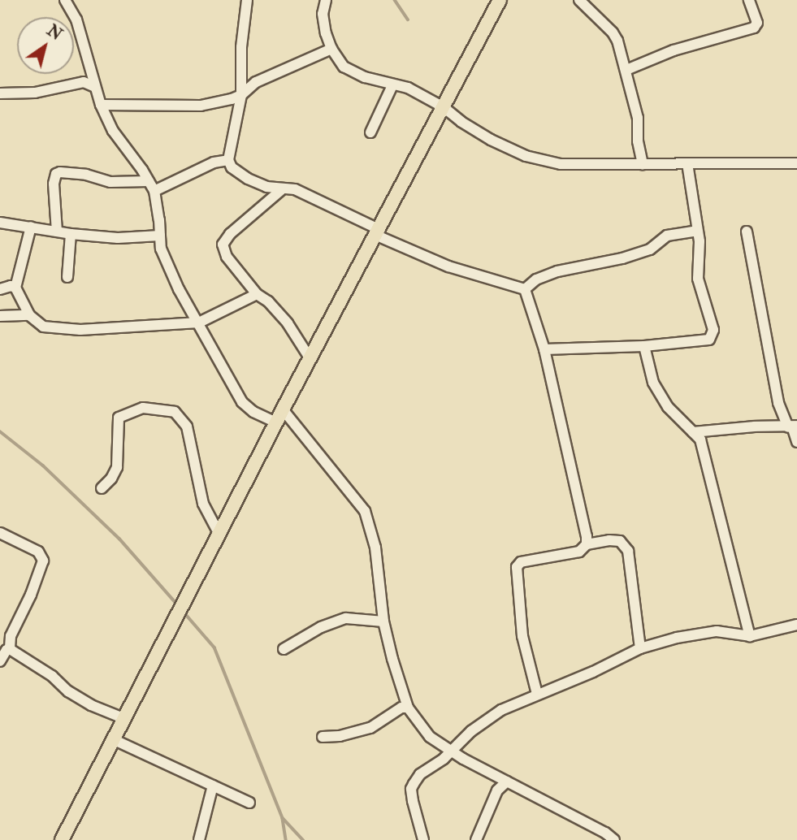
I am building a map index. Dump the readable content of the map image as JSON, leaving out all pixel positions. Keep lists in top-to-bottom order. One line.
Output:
{"north":"top right"}
